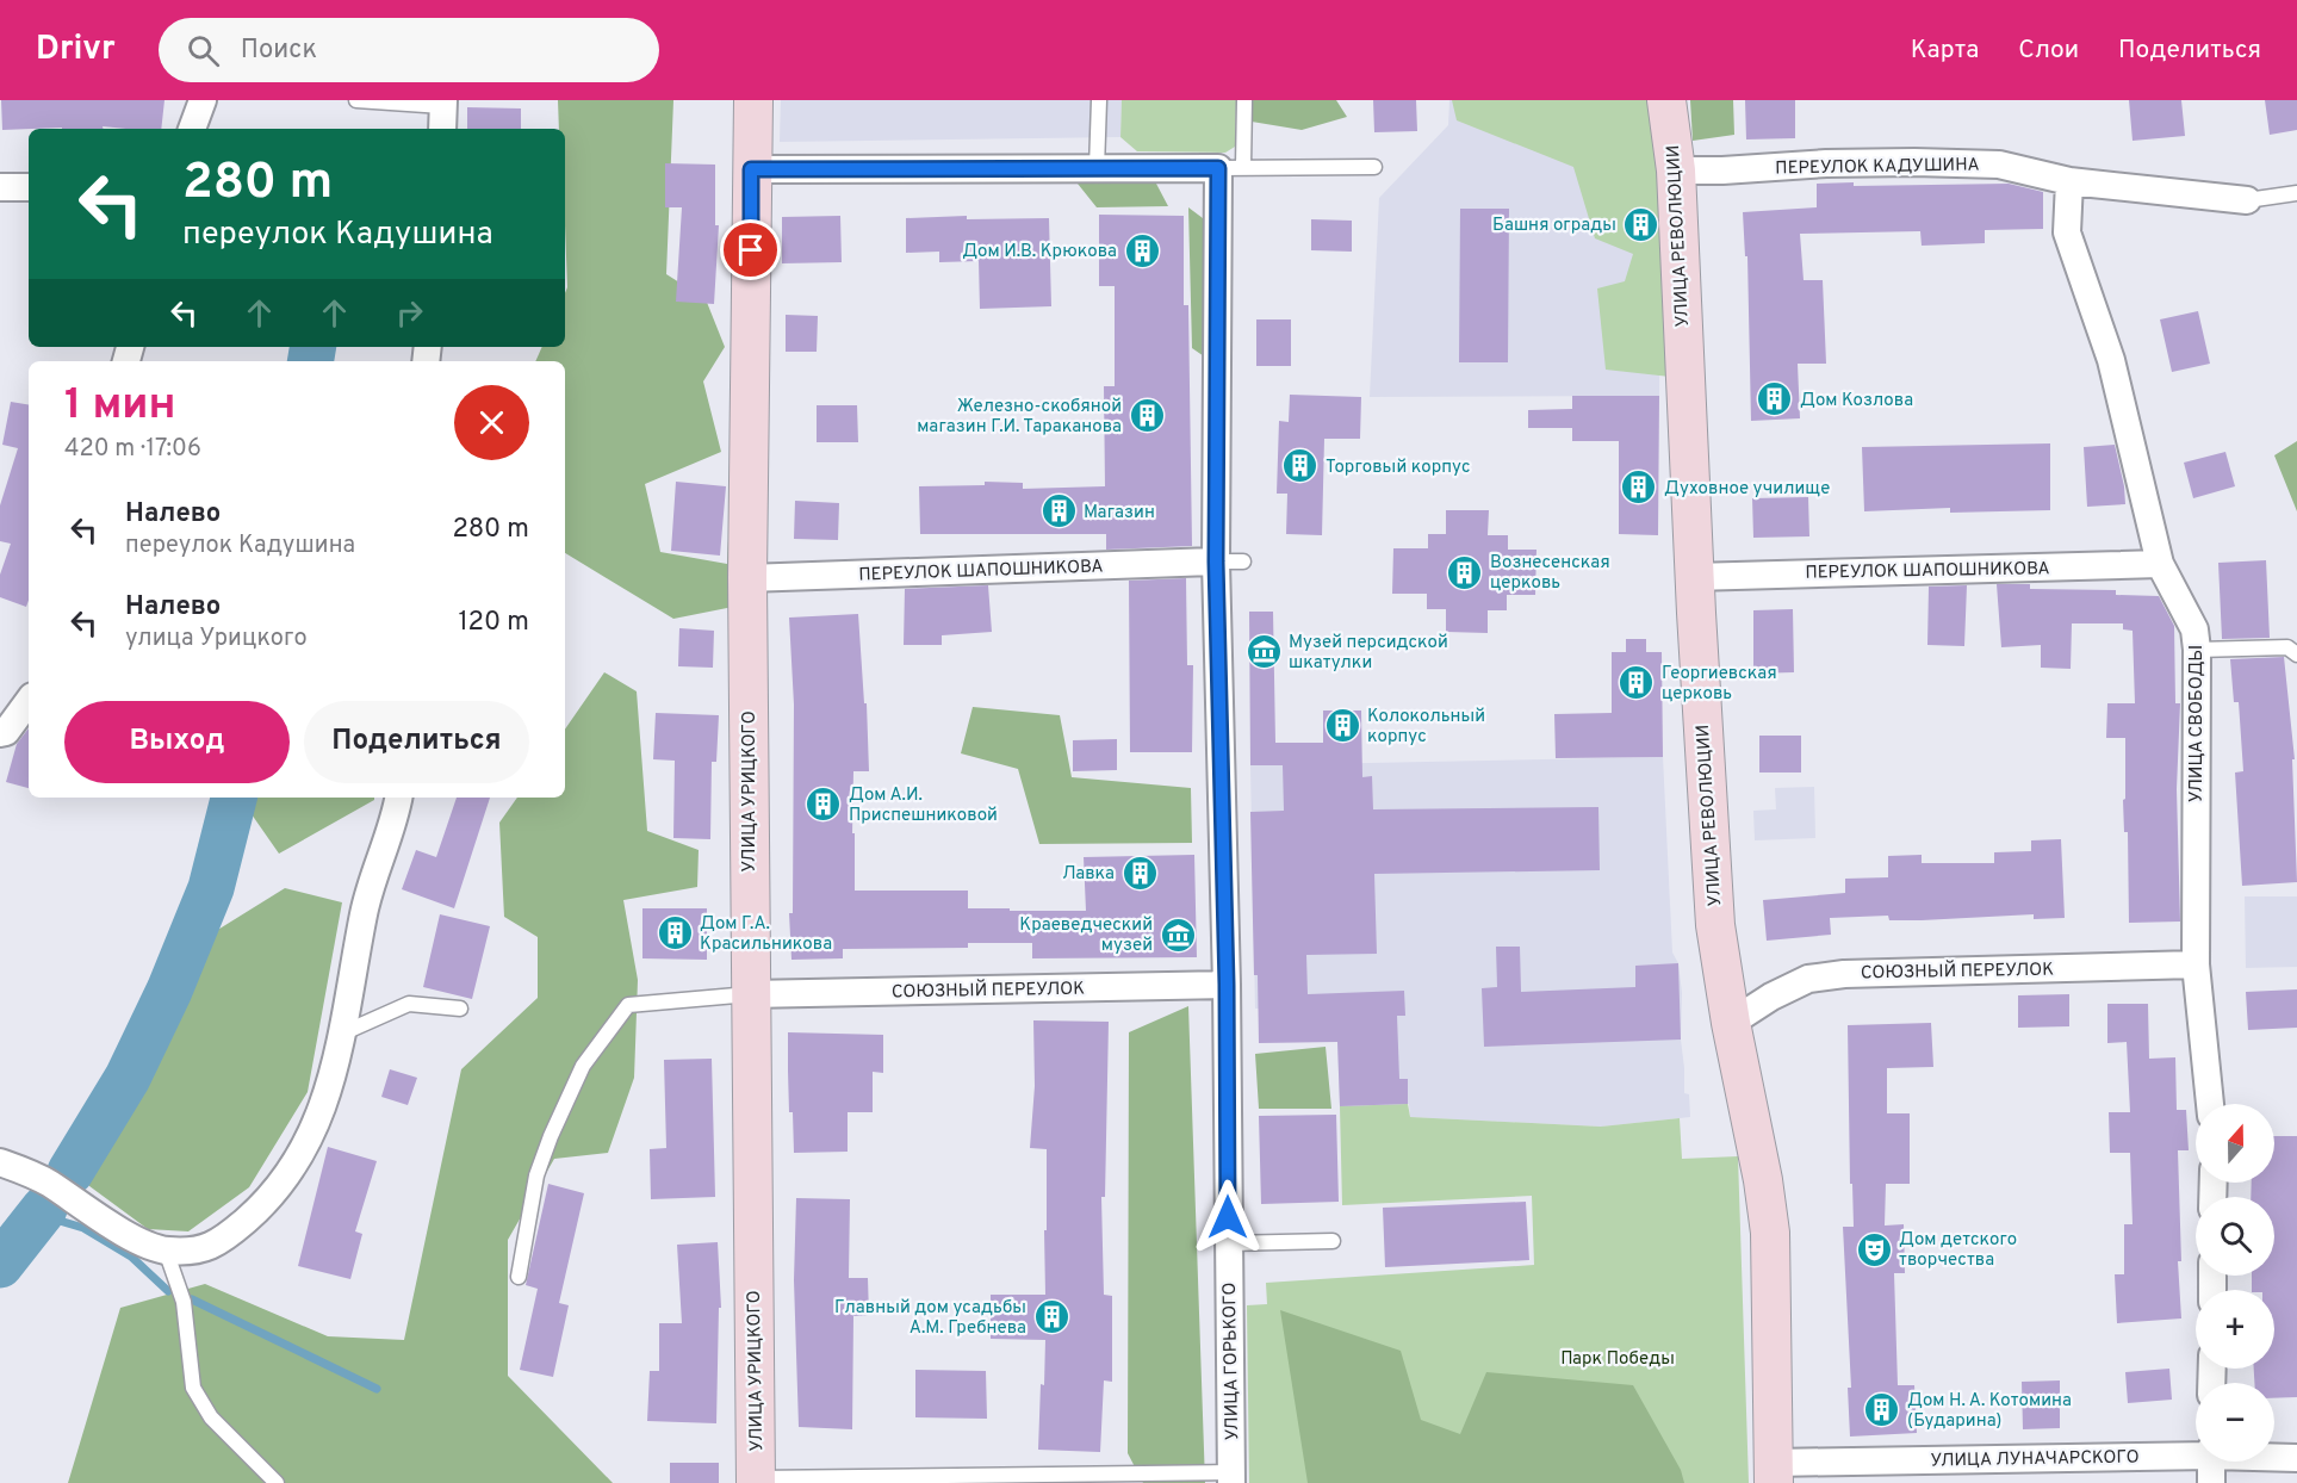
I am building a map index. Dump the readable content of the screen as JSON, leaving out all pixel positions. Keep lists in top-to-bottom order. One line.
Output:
{"streets":{"main road":["УЛИЦА РЕВОЛЮЦИИ","УЛИЦА УРИЦКОГО"],"street":["ПЕРЕУЛОК КАДУШИНА","ПЕРЕУЛОК ШАПОШНИКОВА","УЛИЦА СВОБОДЫ","СОЮЗНЫЙ ПЕРЕУЛОК","УЛИЦА ГОРЬКОГО","УЛИЦА ЛУНАЧАРСКОГО"]},"crossings":[["ПЕРЕУЛОК КАДУШИНА","УЛИЦА РЕВОЛЮЦИИ"],["ПЕРЕУЛОК КАДУШИНА","УЛИЦА СВОБОДЫ"],["УЛИЦА РЕВОЛЮЦИИ","ПЕРЕУЛОК ШАПОШНИКОВА"],["УЛИЦА РЕВОЛЮЦИИ","СОЮЗНЫЙ ПЕРЕУЛОК"],["УЛИЦА РЕВОЛЮЦИИ","УЛИЦА ЛУНАЧАРСКОГО"],["ПЕРЕУЛОК ШАПОШНИКОВА","УЛИЦА СВОБОДЫ"],["ПЕРЕУЛОК ШАПОШНИКОВА","УЛИЦА УРИЦКОГО"],["ПЕРЕУЛОК ШАПОШНИКОВА","УЛИЦА ГОРЬКОГО"],["УЛИЦА СВОБОДЫ","СОЮЗНЫЙ ПЕРЕУЛОК"],["УЛИЦА УРИЦКОГО","СОЮЗНЫЙ ПЕРЕУЛОК"],["СОЮЗНЫЙ ПЕРЕУЛОК","УЛИЦА ГОРЬКОГО"]],"parks":["Парк Победы"],"places":{"building":["Башня ограды","Дом И.В. Крюкова","Дом Козлова","Железно-скобяной магазин Г.И. Тараканова","Торговый корпус","Духовное училище","Магазин","Вознесенская церковь","Георгиевская церковь","Колокольный корпус","Дом А.И. Приспешниковой","Лавка","Дом Г.А. Красильникова","Главный дом усадьбы А.М. Гребнева","Дом Н. А. Котомина (Бударина)"],"museum":["Музей персидской шкатулки","Краеведческий музей"],"theatre":["Дом детского творчества"]},"north":"top","page":{"header":"Drivr","search":"Поиск","nav":["Карта","Слои","Поделиться"],"turn":["280 m","переулок Кадушина"],"heading":["1 мин","420 m · 17:06"],"list":[{"name":"Налево","note":"переулок Кадушина","value":"280 m"},{"name":"Налево","note":"улица Урицкого","value":"120 m"}],"buttons":["Выход","Поделиться"],"map_buttons":["+","−"]}}
